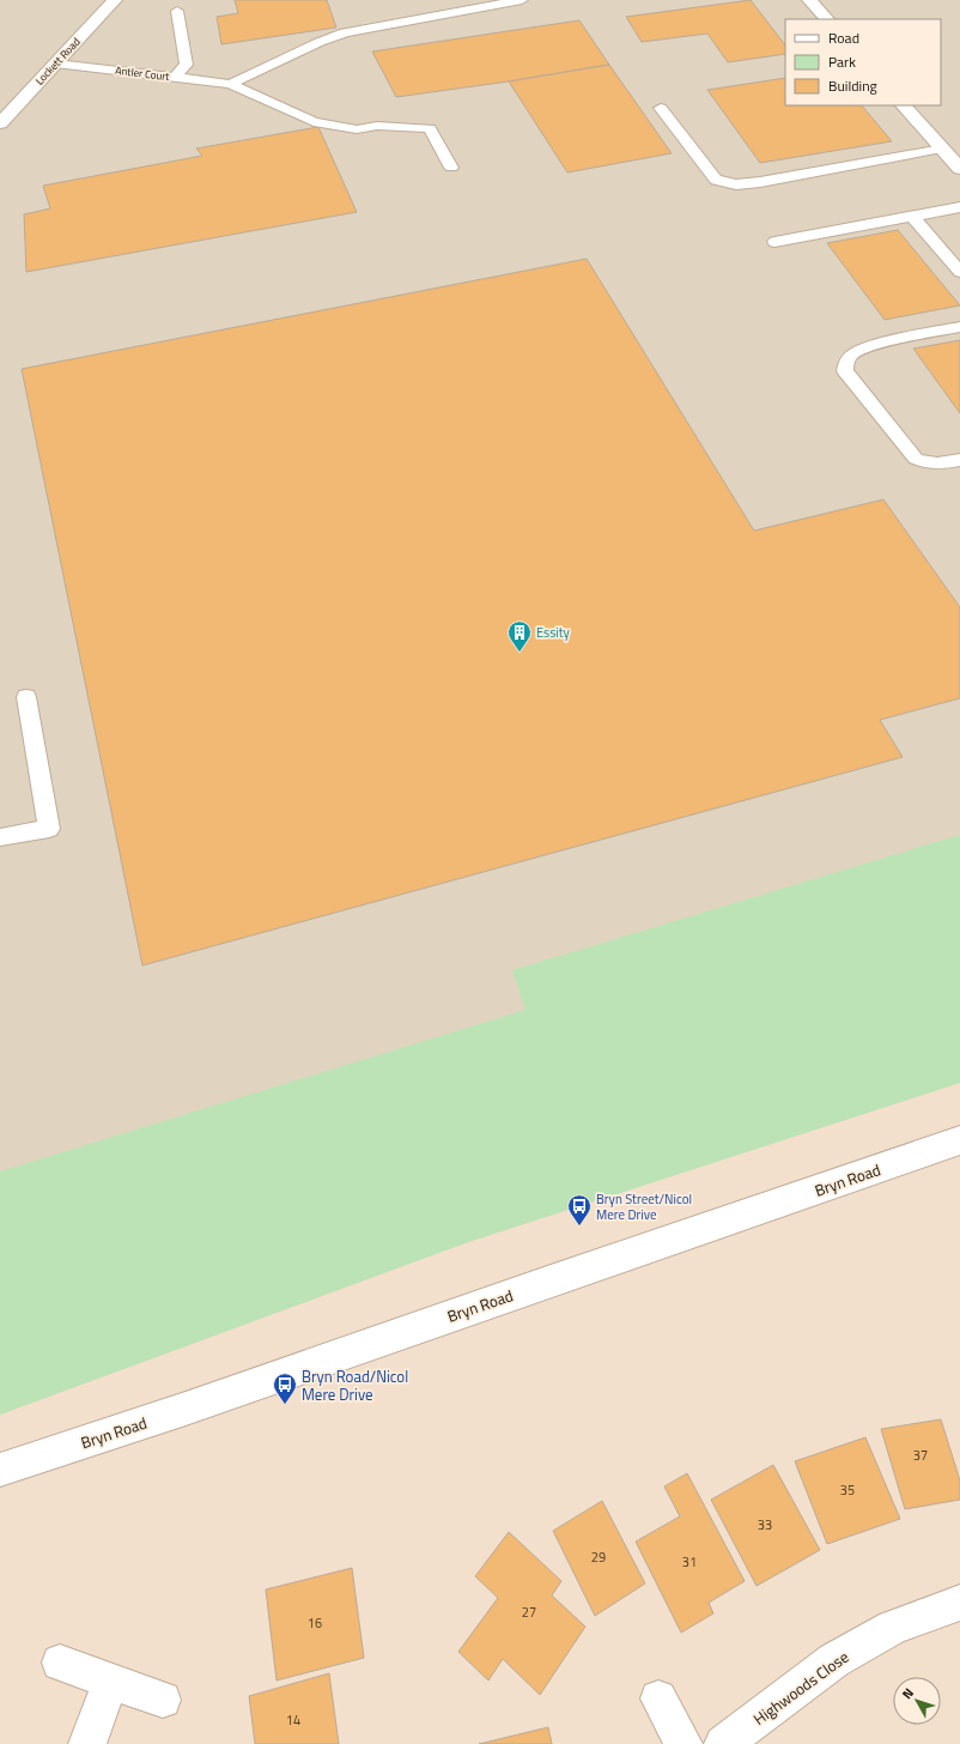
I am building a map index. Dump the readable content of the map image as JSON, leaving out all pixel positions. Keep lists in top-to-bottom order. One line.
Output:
{"streets":{"street":["Lockett Road","Bryn Road","Highwoods Close"],"lane":["Antler Court"]},"crossings":[["Lockett Road","Antler Court"]],"places":{"building":["Essity"],"bus stop":["Bryn Street/Nicol Mere Drive","Bryn Road/Nicol Mere Drive"]},"house_numbers":["37","35","33","29","31","27","16","14"],"legend":["Road","Park","Building"],"north":"top left"}
